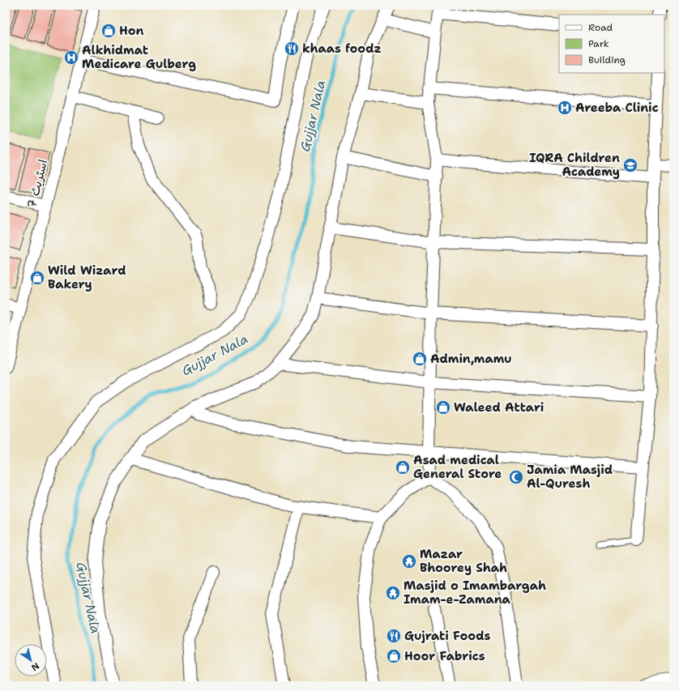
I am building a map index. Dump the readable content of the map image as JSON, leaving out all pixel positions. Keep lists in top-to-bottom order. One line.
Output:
{"streets":{"street":["اسٹریٹ 7"]},"water":["Gujjar Nala"],"places":{"shop":["Hon","Wild Wizard Bakery","Admin,mamu","Waleed Attari","Asad medical General Store","Hoor Fabrics"],"restaurant":["khaas foodz","Gujrati Foods"],"hospital":["Alkhidmat Medicare Gulberg","Areeba Clinic"],"school or university":["IQRA Children Academy"],"mosque":["Jamia Masjid Al-Quresh"],"temple":["Mazar Bhoorey Shah","Masjid o Imambargah Imam-e-Zamana"]},"legend":["Road","Park","Building"],"north":"bottom right"}
